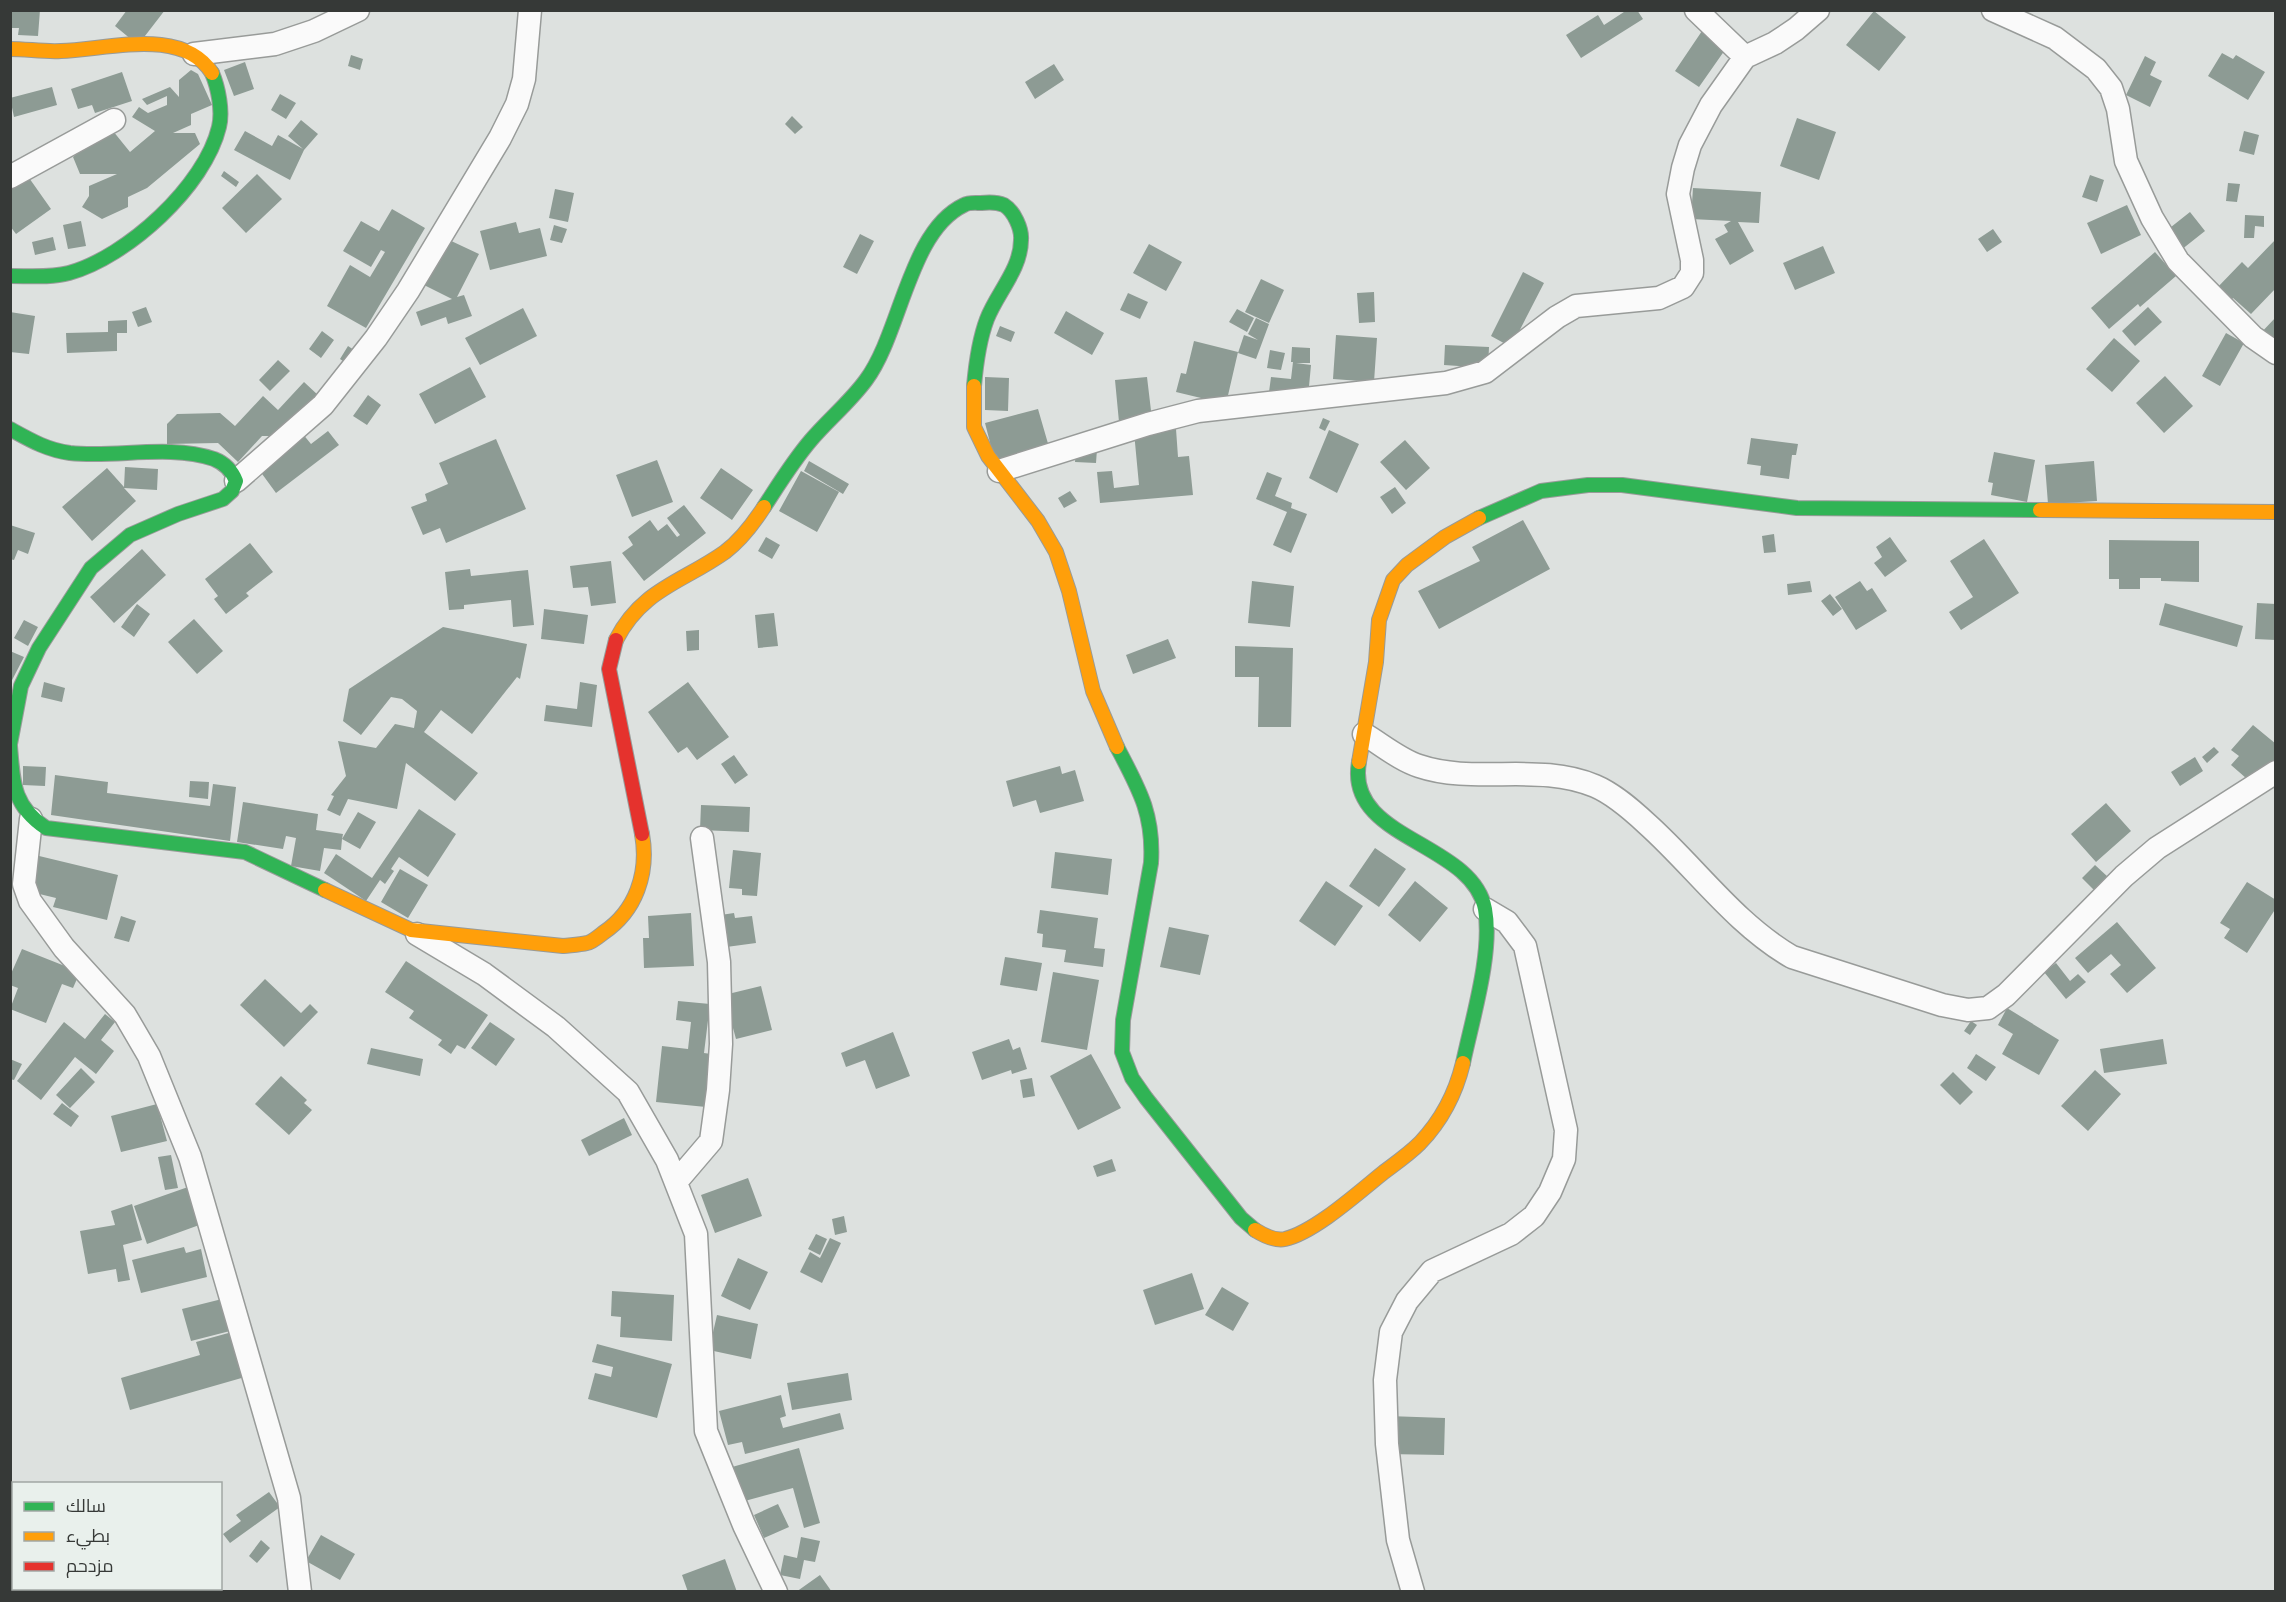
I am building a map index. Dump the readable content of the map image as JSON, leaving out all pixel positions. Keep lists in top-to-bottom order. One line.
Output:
{"legend":["سالك","بطيء","مزدحم"]}
